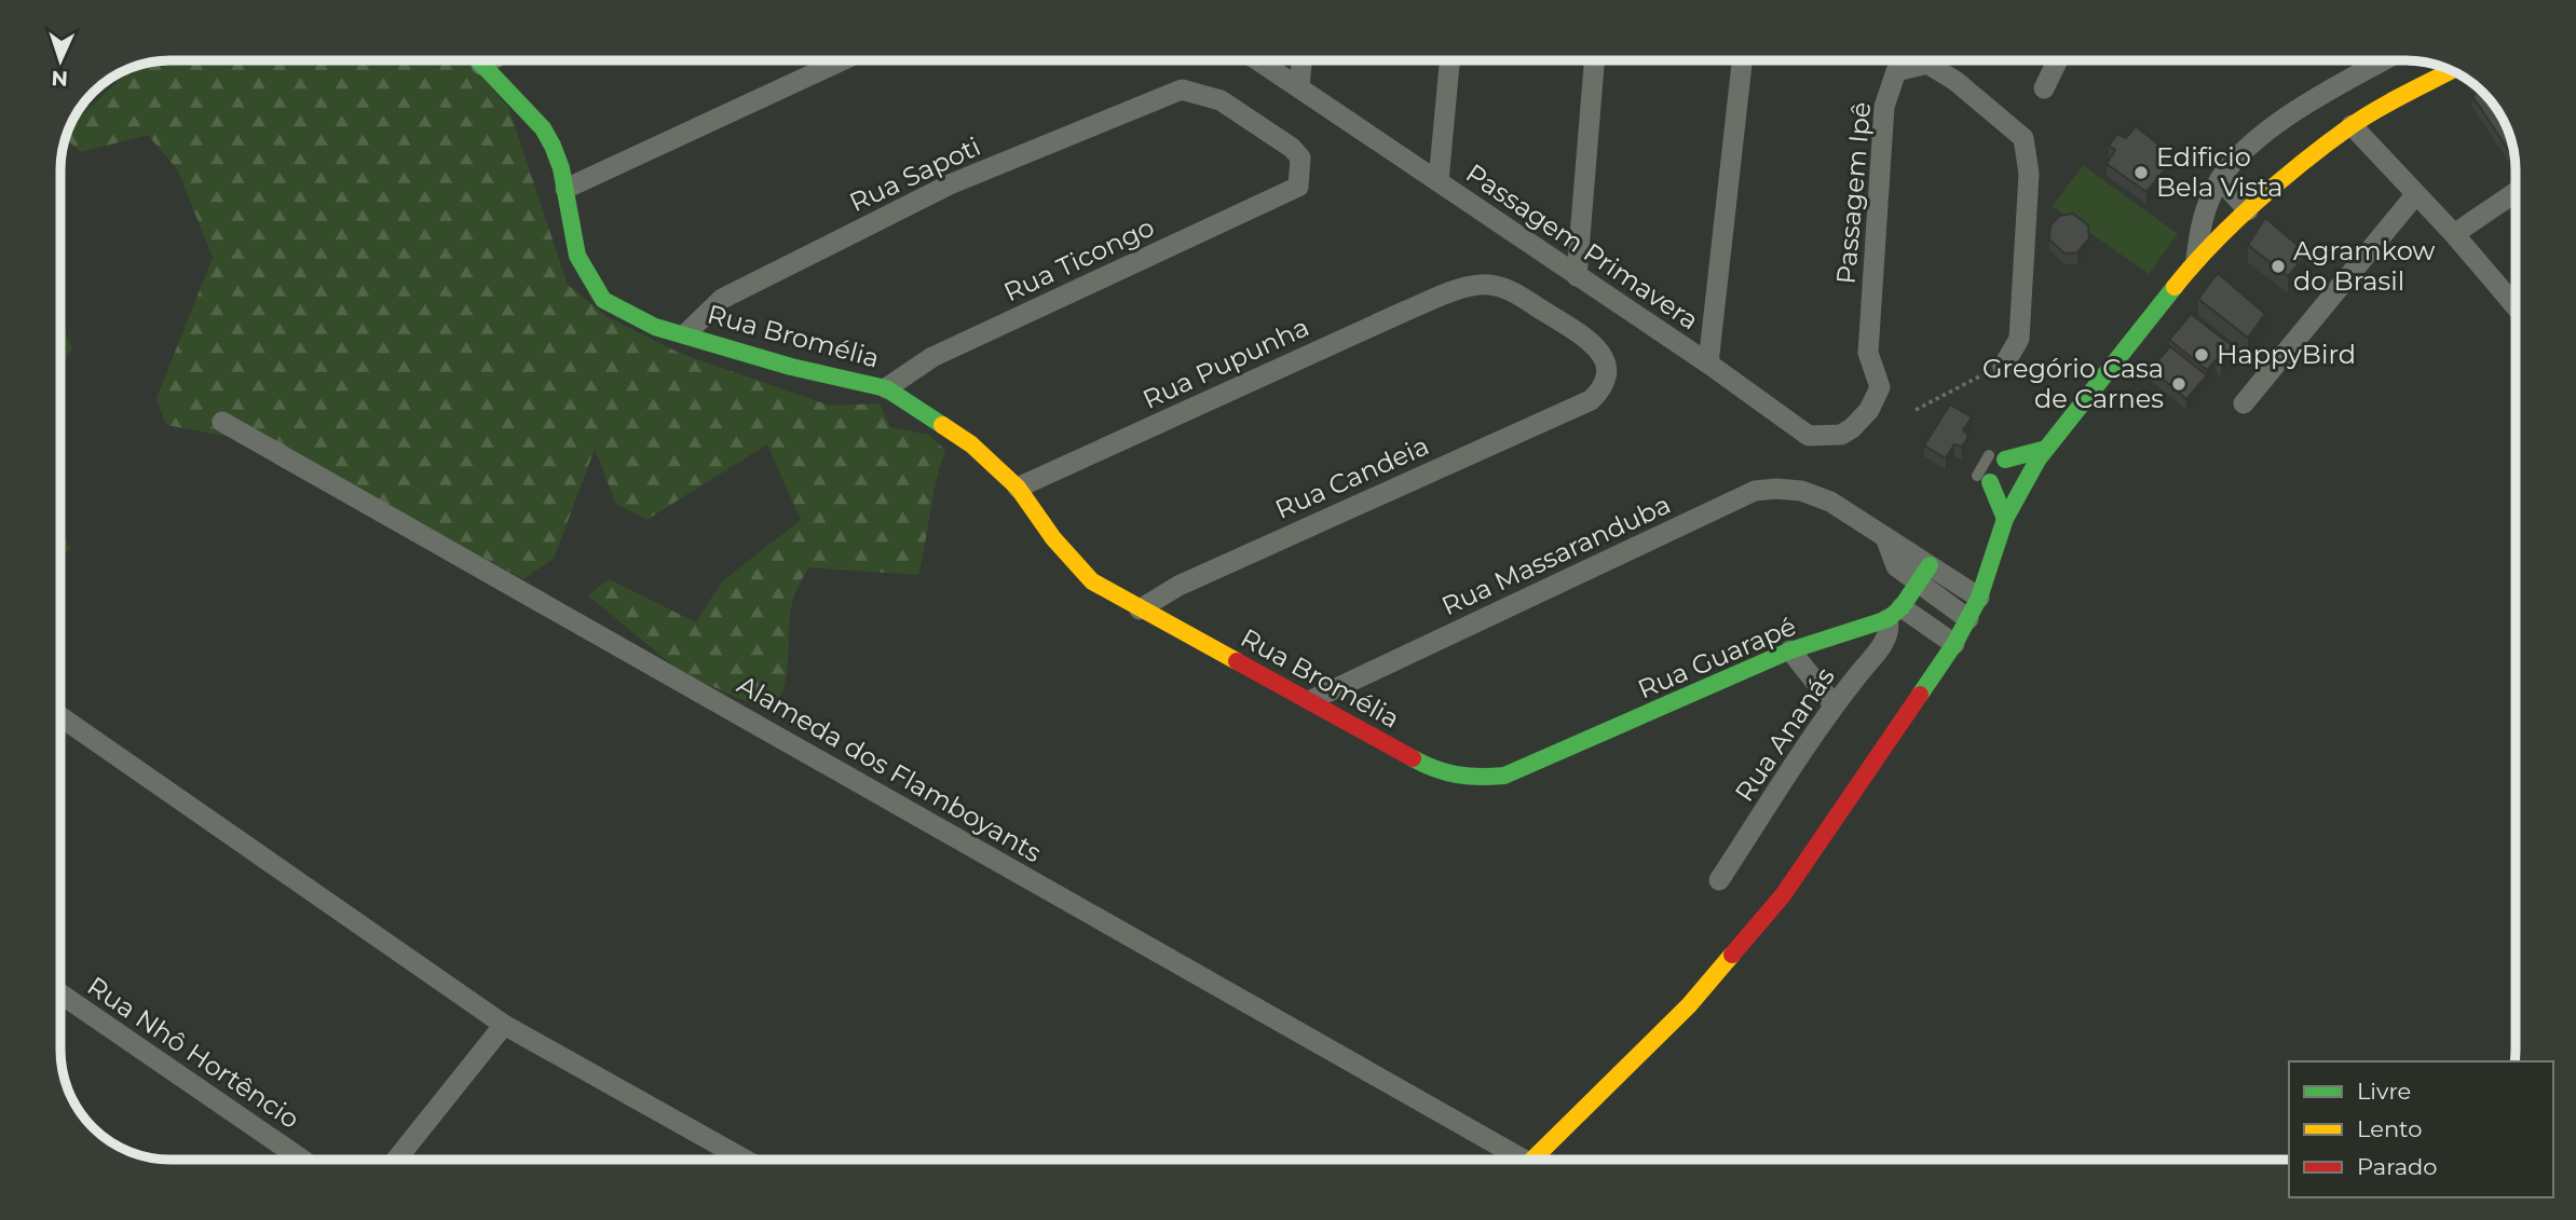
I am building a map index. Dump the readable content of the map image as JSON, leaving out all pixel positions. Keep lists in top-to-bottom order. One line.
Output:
{"streets":{"street":["Rua Sapoti","Passagem Ipê","Passagem Primavera","Rua Ticongo","Rua Bromélia","Rua Pupunha","Rua Candeia","Rua Massaranduba","Rua Guarapé","Rua Ananás","Alameda dos Flamboyants","Rua Nhô Hortêncio"]},"crossings":[["Rua Sapoti","Rua Ticongo"],["Rua Sapoti","Rua Bromélia"],["Passagem Ipê","Passagem Primavera"],["Rua Ticongo","Rua Bromélia"],["Rua Bromélia","Rua Pupunha"],["Rua Bromélia","Rua Candeia"],["Rua Bromélia","Rua Massaranduba"],["Rua Bromélia","Rua Guarapé"],["Rua Pupunha","Rua Candeia"],["Rua Guarapé","Rua Ananás"]],"places":["Edificio Bela Vista","Agramkow do Brasil","HappyBird","Gregório Casa de Carnes"],"legend":["Livre","Lento","Parado"],"north":"bottom"}
